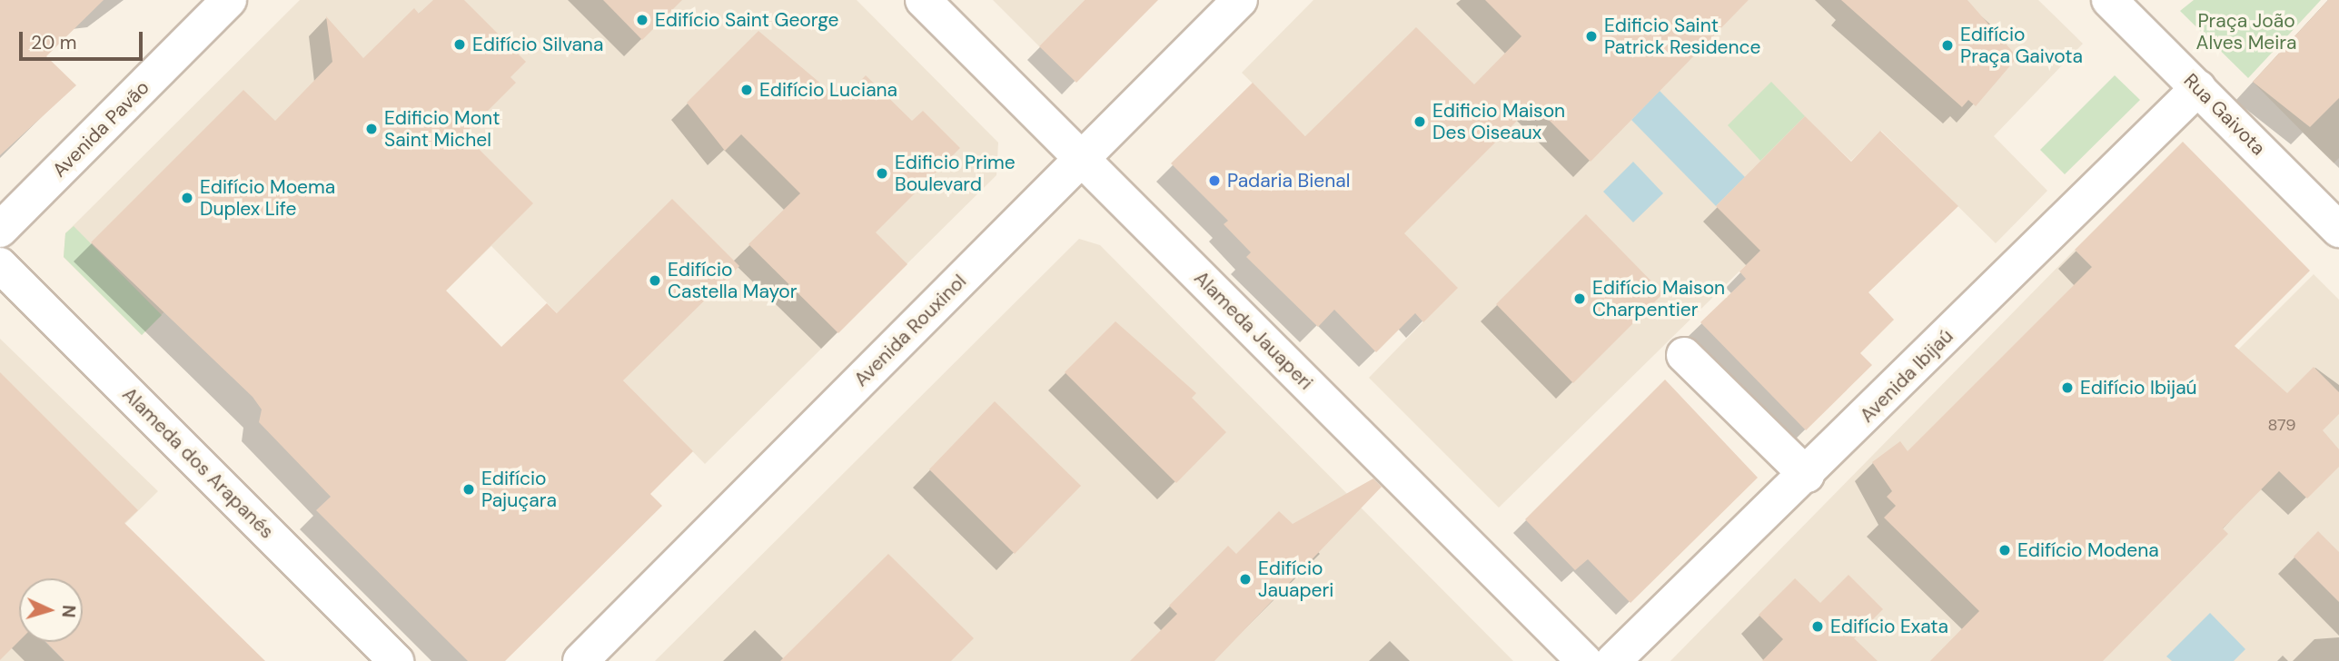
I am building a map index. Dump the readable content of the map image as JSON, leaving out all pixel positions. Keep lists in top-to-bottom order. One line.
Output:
{"streets":{"street":["Rua Gaivota","Avenida Pavão","Avenida Rouxinol","Alameda Jauaperi","Avenida Ibijaú","Alameda dos Arapanés"]},"crossings":[["Rua Gaivota","Avenida Ibijaú"],["Avenida Rouxinol","Alameda Jauaperi"]],"parks":["Praça João Alves Meira"],"places":["Edifício Saint George","Edificio Saint Patrick Residence","Edifício Silvana","Edifício Praça Gaivota","Edifício Luciana","Edificio Maison Des Oiseaux","Edificio Mont Saint Michel","Edificio Prime Boulevard","Padaria Bienal","Edifício Moema Duplex Life","Edifício Castella Mayor","Edifício Maison Charpentier","Edifício Ibijaú","Edifício Pajuçara","Edifício Modena","Edifício Jauaperi","Edifício Exata"],"house_numbers":["879"],"scale_bar":"20 m","north":"right"}
